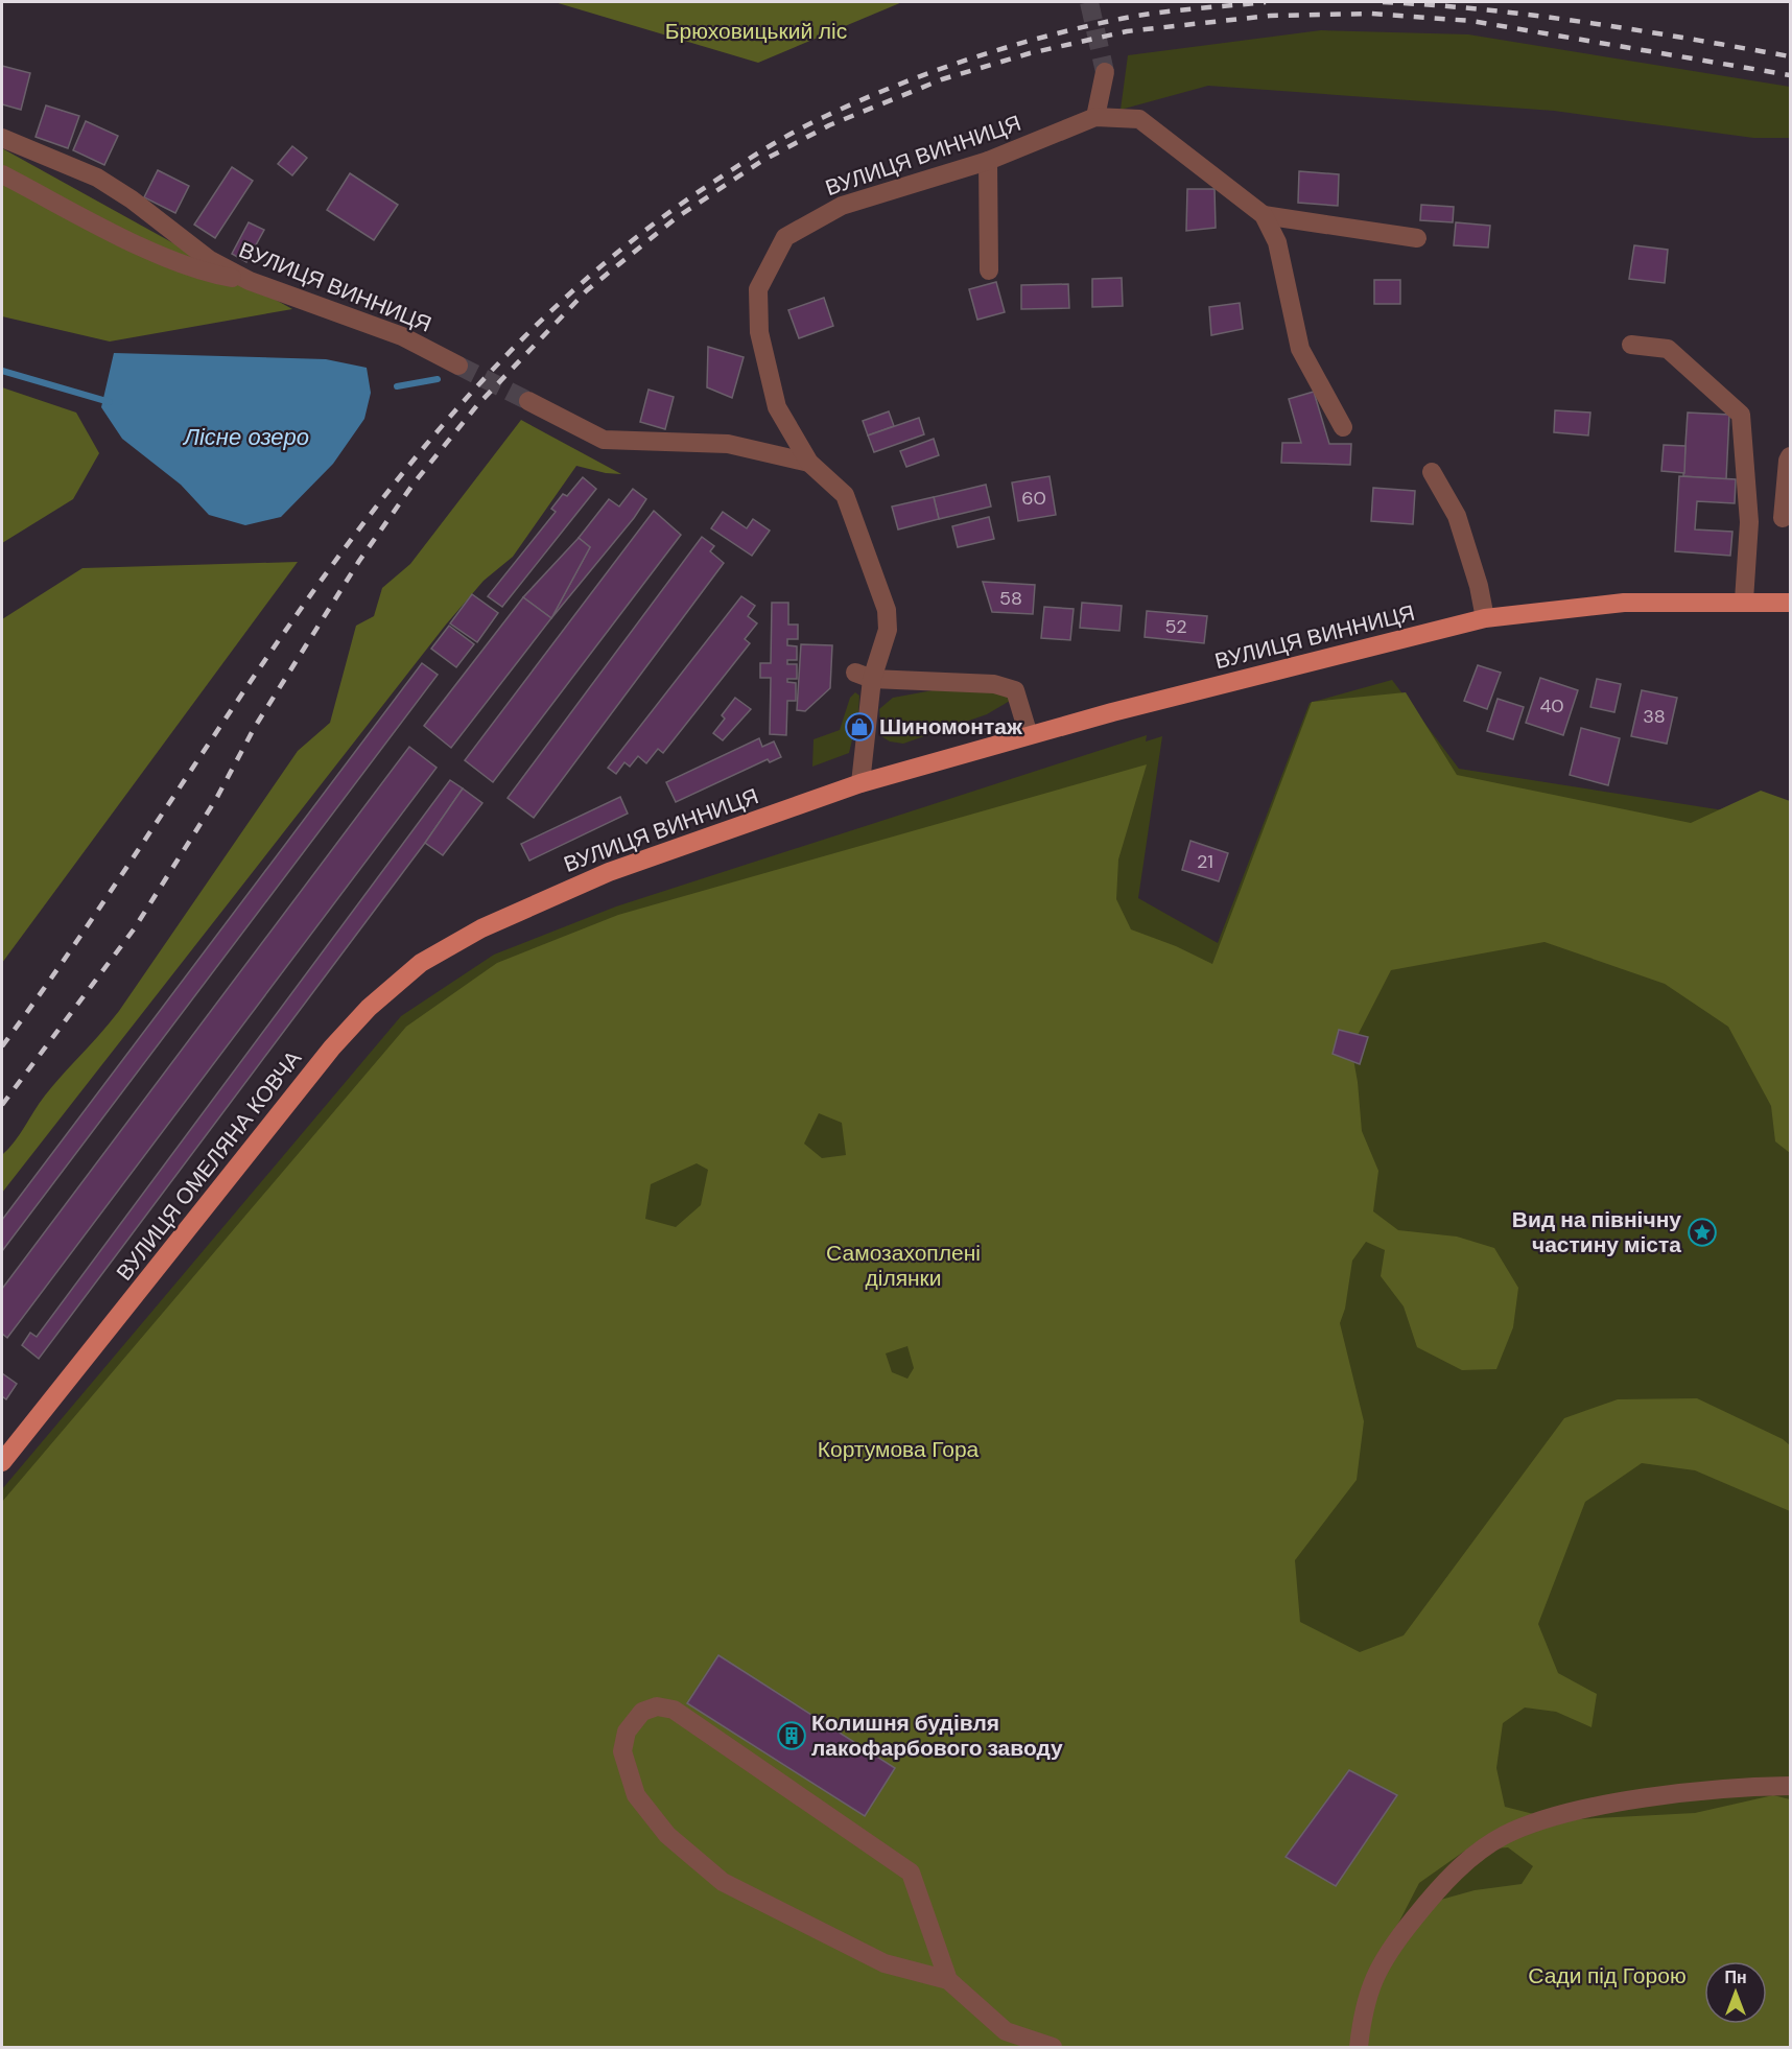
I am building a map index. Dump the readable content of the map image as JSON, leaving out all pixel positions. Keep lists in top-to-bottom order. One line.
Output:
{"streets":{"main road":["ВУЛИЦЯ ВИННИЦЯ","ВУЛИЦЯ ОМЕЛЯНА КОВЧА"]},"crossings":[["ВУЛИЦЯ ВИННИЦЯ","ВУЛИЦЯ ОМЕЛЯНА КОВЧА"]],"water":["Лісне озеро"],"parks":["Брюховицький ліс","Самозахоплені ділянки","Кортумова Гора","Сади під Горою"],"places":{"shop":["Шиномонтаж"],"place":["Вид на північну частину міста"],"building":["Колишня будівля лакофарбового заводу"]},"house_numbers":["60","58","52","40","38","21"],"north":"top"}
